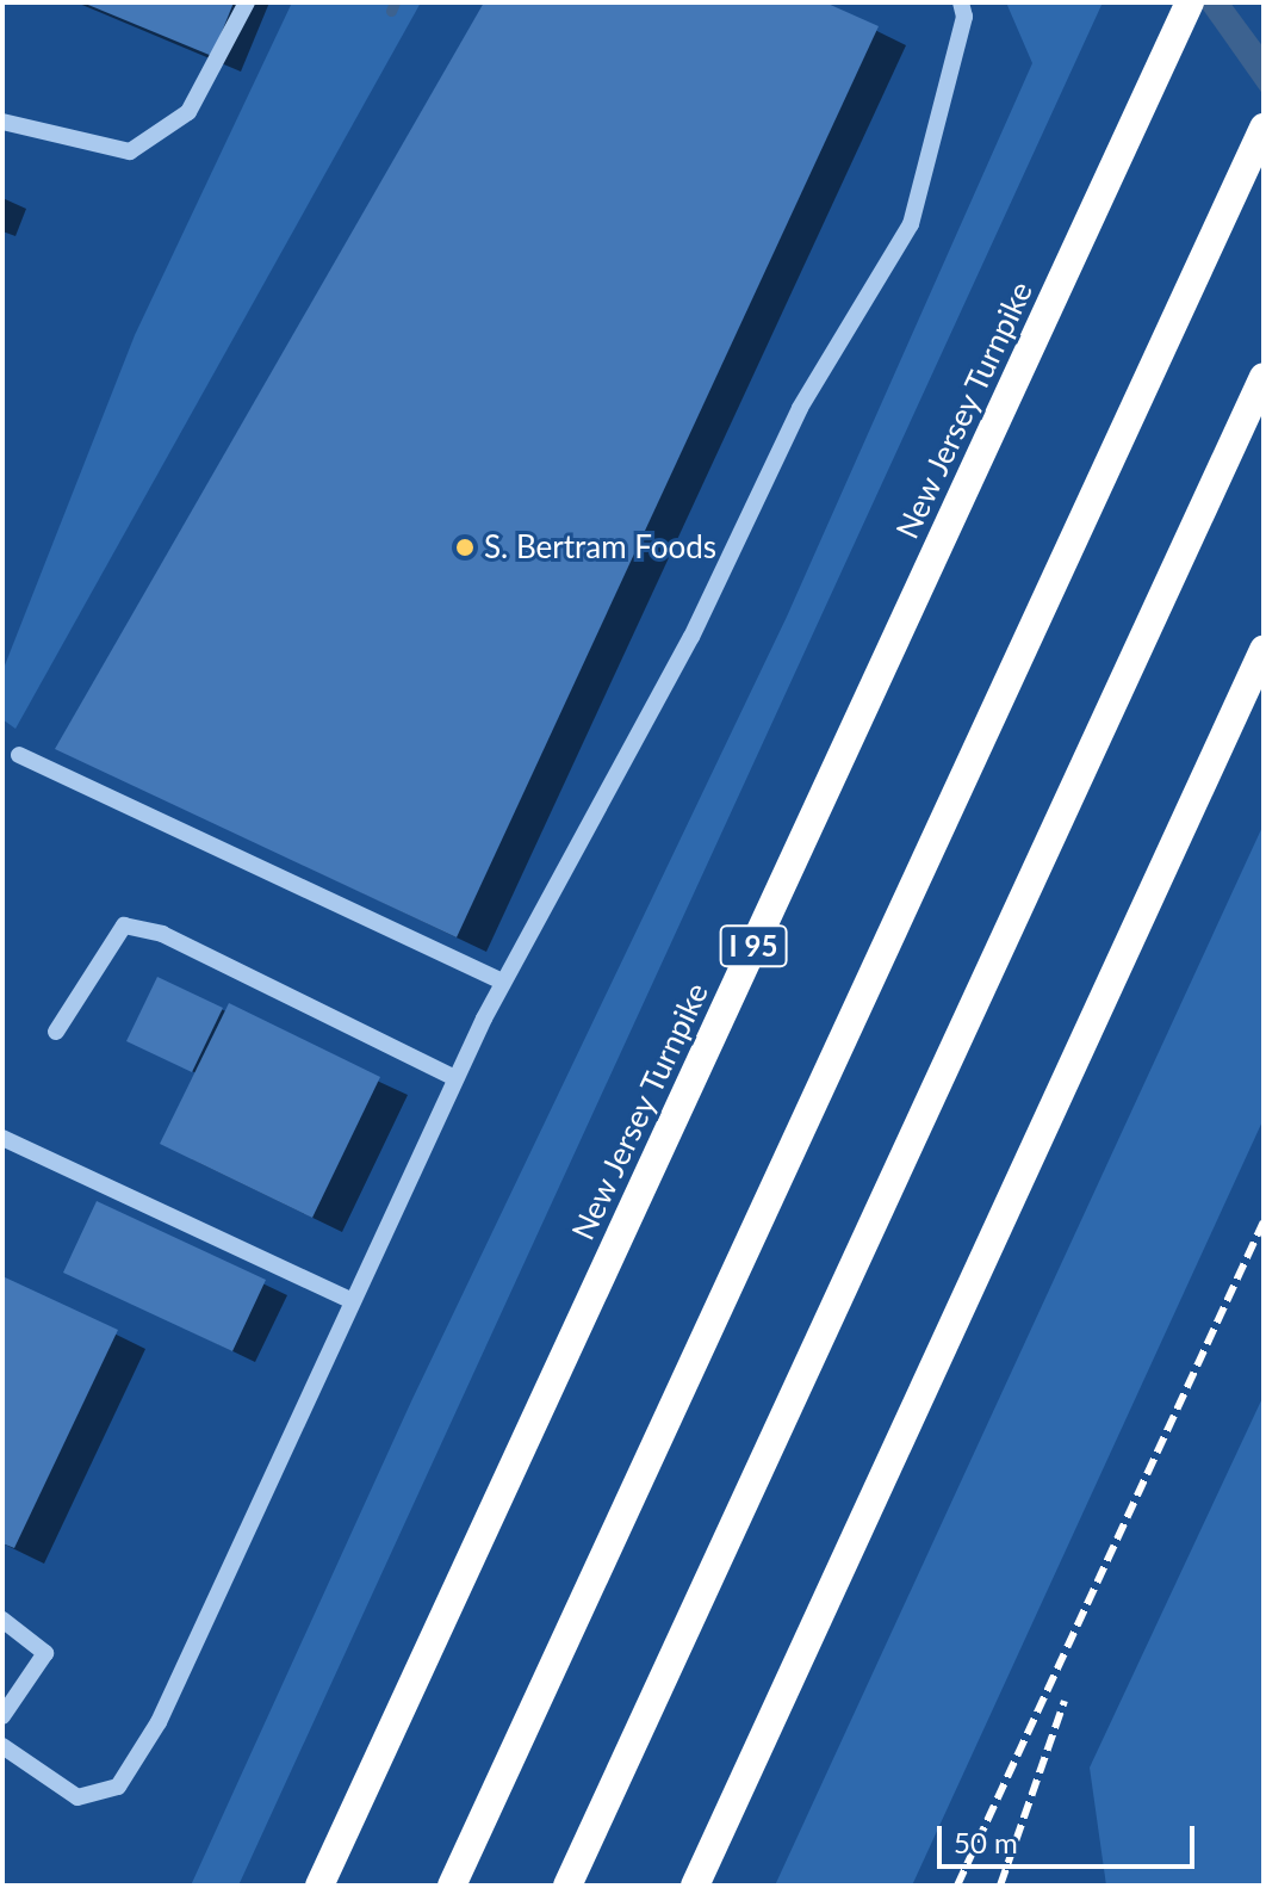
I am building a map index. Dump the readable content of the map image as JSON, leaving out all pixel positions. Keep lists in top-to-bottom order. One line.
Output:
{"streets":{"highway":["New Jersey Turnpike","I 95"]},"places":["S. Bertram Foods"],"scale_bar":"50 m"}
